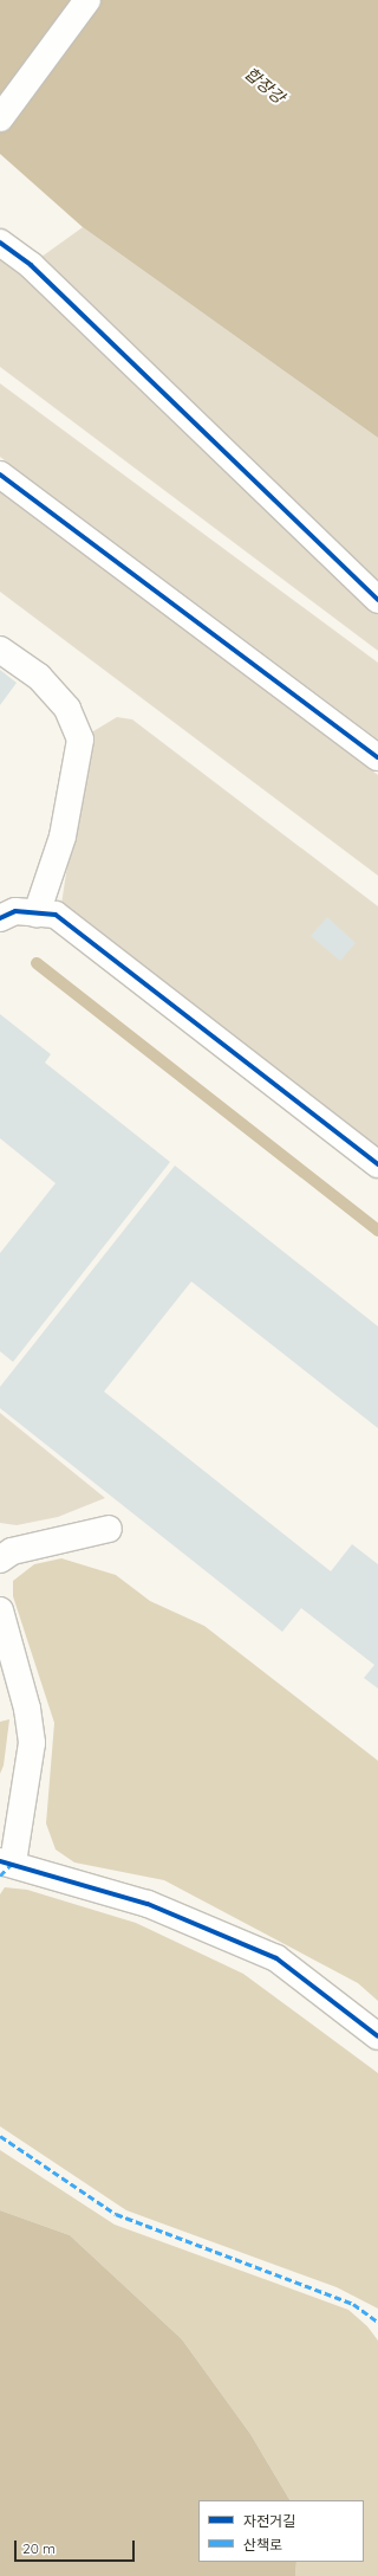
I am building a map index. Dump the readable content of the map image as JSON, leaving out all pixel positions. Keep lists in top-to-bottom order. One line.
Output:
{"water":["합장강"],"legend":["자전거길","산책로"],"scale_bar":"20 m"}
